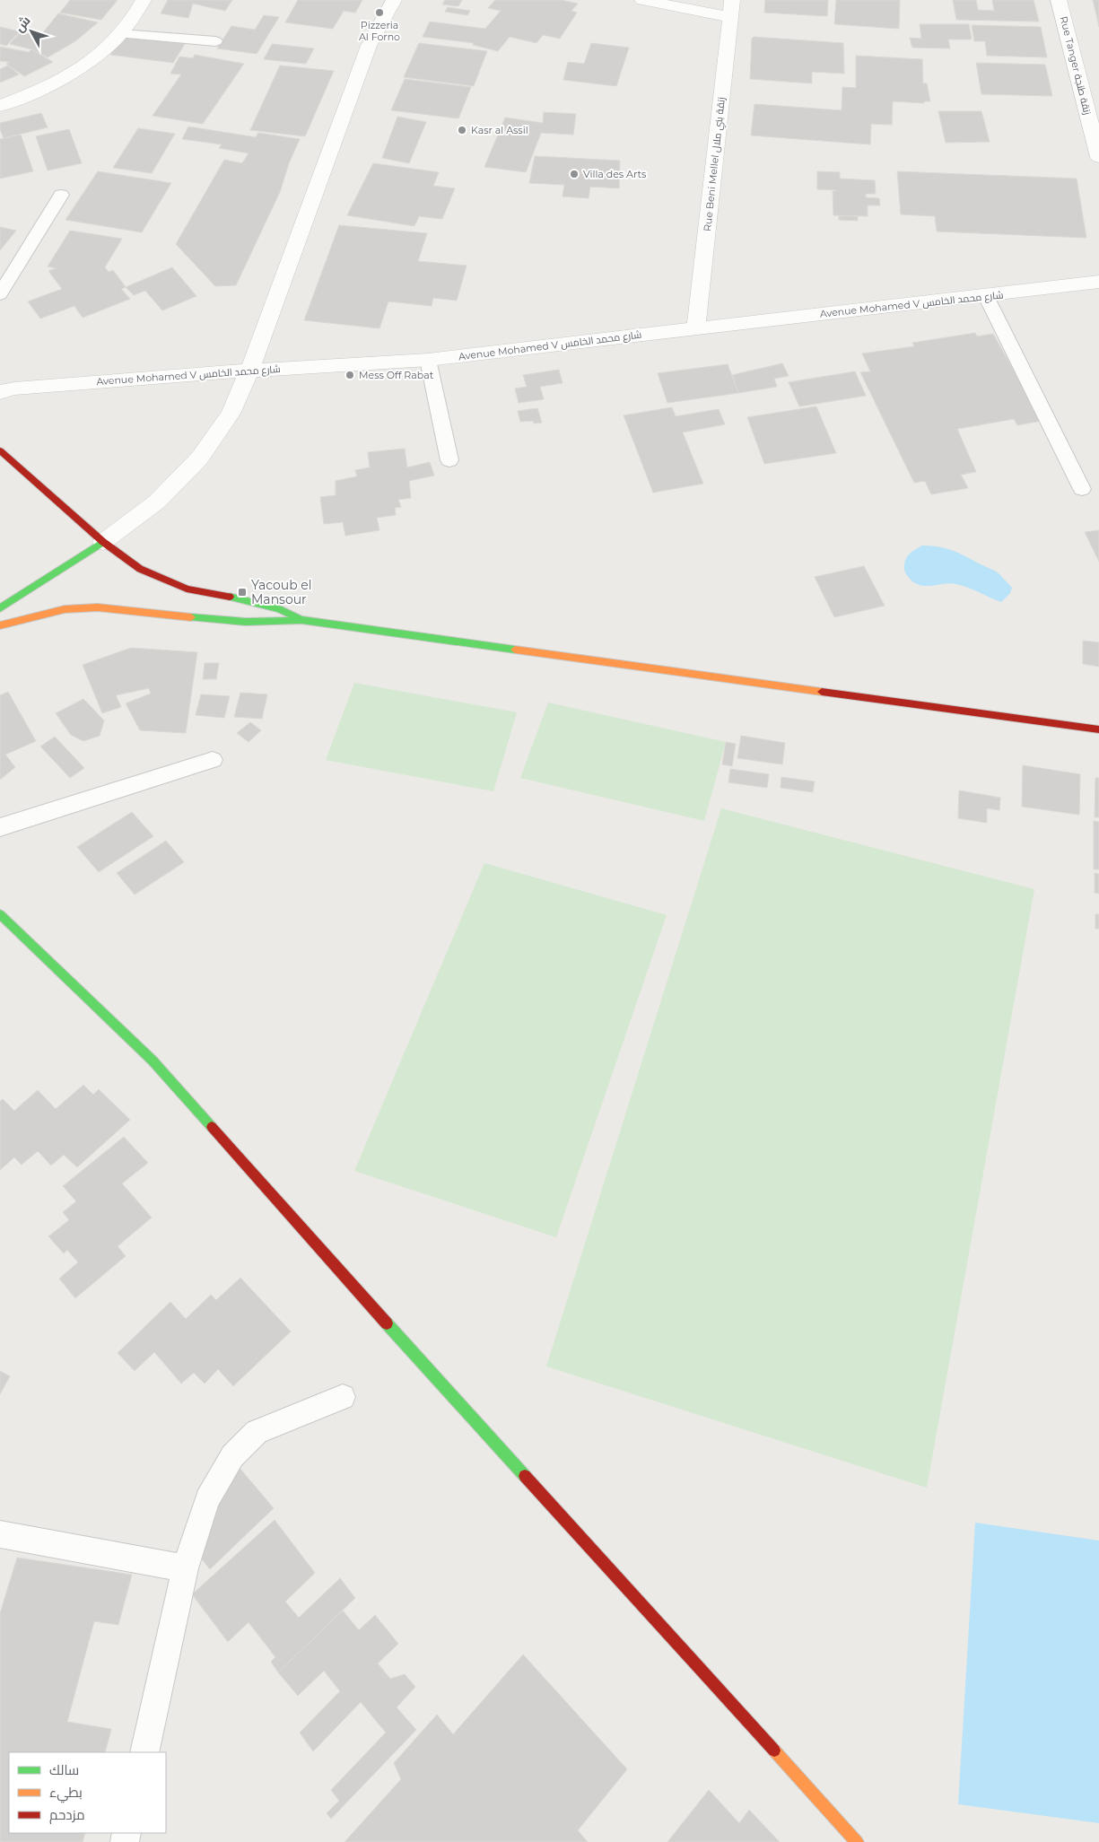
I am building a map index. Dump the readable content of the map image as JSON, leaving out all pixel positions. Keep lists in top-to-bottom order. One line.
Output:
{"streets":{"street":["Rue Tanger زنقة طنجة","Rue Beni Mellel زنقة بني ملال","Avenue Mohamed V شارع محمد الخامس"]},"crossings":[["Rue Beni Mellel زنقة بني ملال","Avenue Mohamed V شارع محمد الخامس"]],"places":{"other":["Pizzeria Al Forno","Kasr al Assil","Villa des Arts","Mess Off Rabat"],"transit":["Yacoub el Mansour"]},"legend":["سالك","بطيء","مزدحم"],"north":"top left"}
